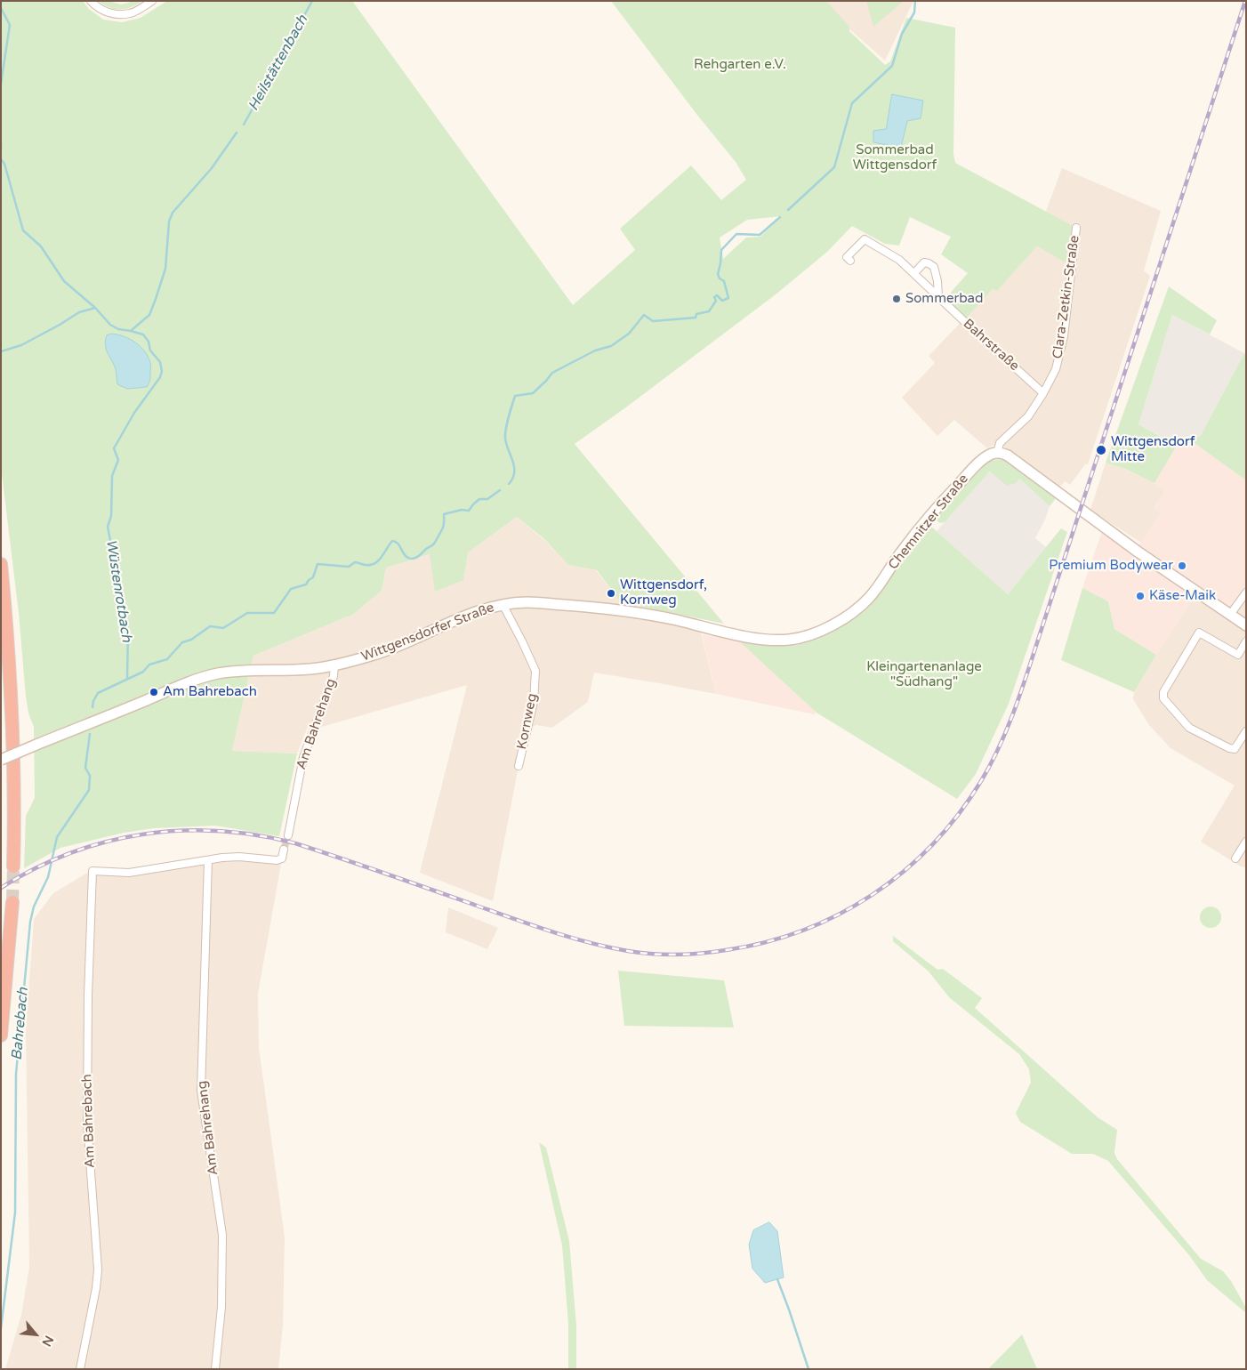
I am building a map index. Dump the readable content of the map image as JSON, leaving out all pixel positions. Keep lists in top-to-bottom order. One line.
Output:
{"streets":{"street":["Clara-Zetkin-Straße","Bahrstraße","Chemnitzer Straße","Wittgensdorfer Straße","Kornweg","Am Bahrehang","Am Bahrebach"]},"crossings":[["Clara-Zetkin-Straße","Bahrstraße"],["Clara-Zetkin-Straße","Chemnitzer Straße"],["Chemnitzer Straße","Wittgensdorfer Straße"],["Wittgensdorfer Straße","Kornweg"],["Wittgensdorfer Straße","Am Bahrehang"],["Am Bahrehang","Am Bahrebach"]],"water":["Heilstättenbach","Wüstenrotbach","Bahrebach"],"parks":["Rehgarten e.V.","Sommerbad Wittgensdorf","Kleingartenanlage \"Südhang\""],"places":["Sommerbad","Wittgensdorf Mitte","Premium Bodywear","Wittgensdorf, Kornweg","Käse-Maik","Am Bahrebach"],"north":"bottom right"}
